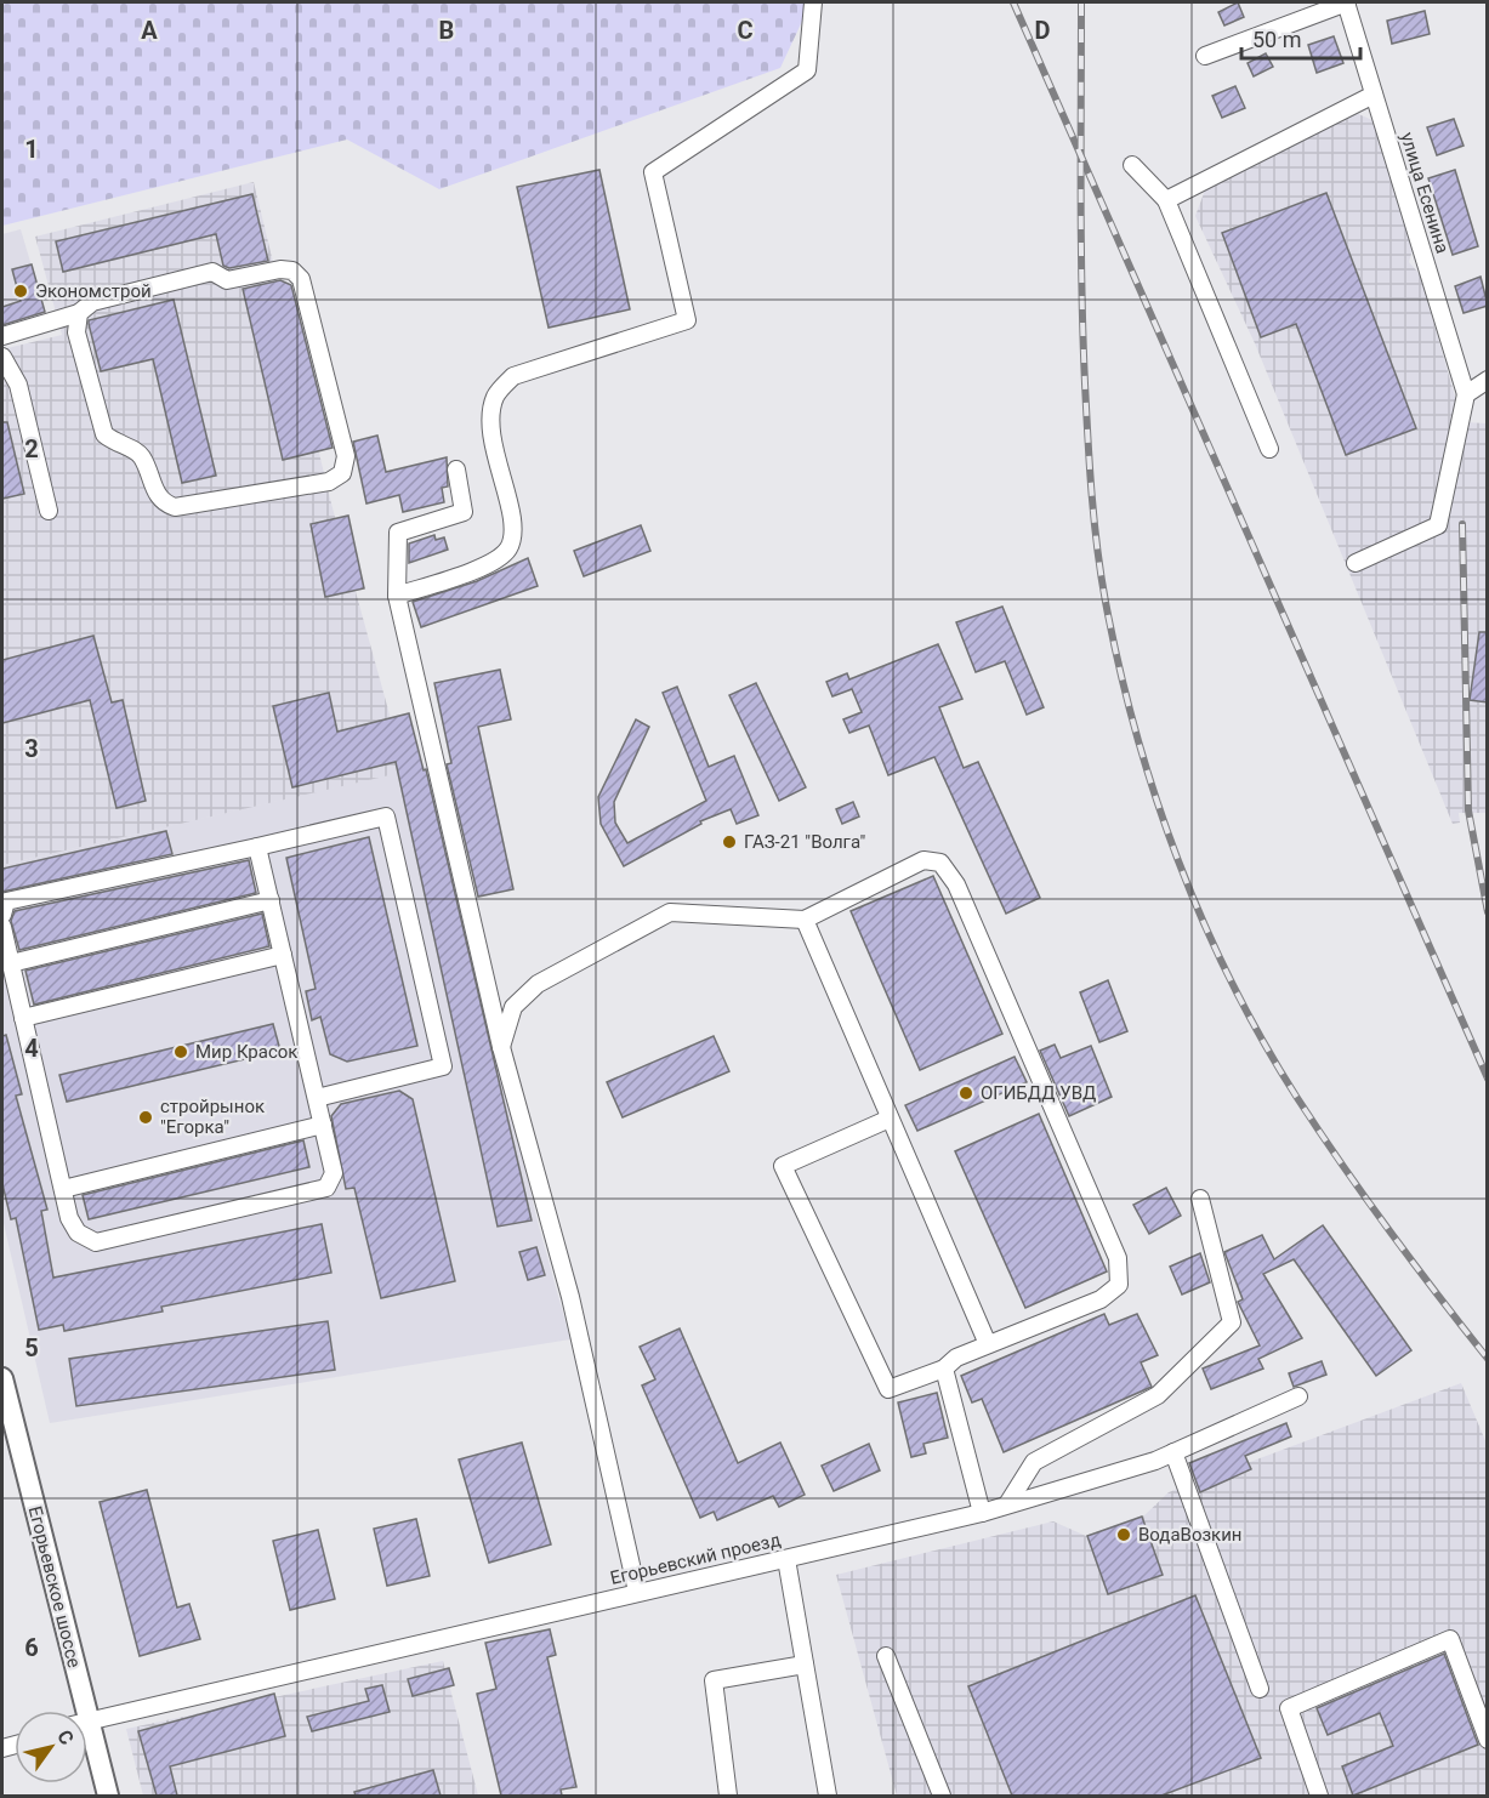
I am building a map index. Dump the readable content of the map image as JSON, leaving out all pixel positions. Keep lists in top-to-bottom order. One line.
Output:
{"streets":{"main road":["Егорьевское шоссе"],"street":["улица Есенина","Егорьевский проезд"]},"places":["Экономстрой","ГАЗ-21 \"Волга\"","Мир Красок","ОГИБДД УВД","стройрынок \"Егорка\"","ВодаВозкин"],"scale_bar":"50 m","north":"top right","grid":{"columns":["A","B","C","D"],"rows":["1","2","3","4","5","6"]}}
